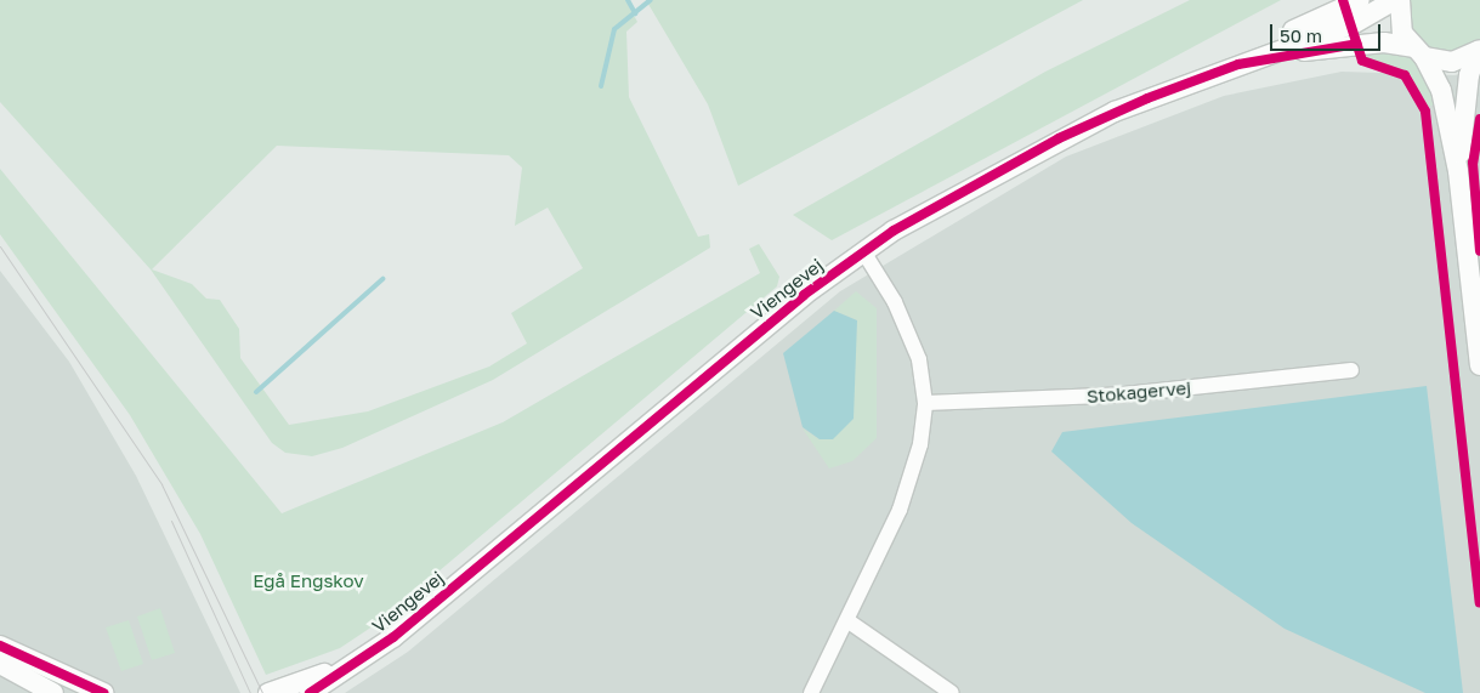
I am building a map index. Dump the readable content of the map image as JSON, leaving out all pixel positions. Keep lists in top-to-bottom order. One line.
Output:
{"streets":{"street":["Viengevej","Stokagervej"]},"parks":["Egå Engskov"],"scale_bar":"50 m"}
